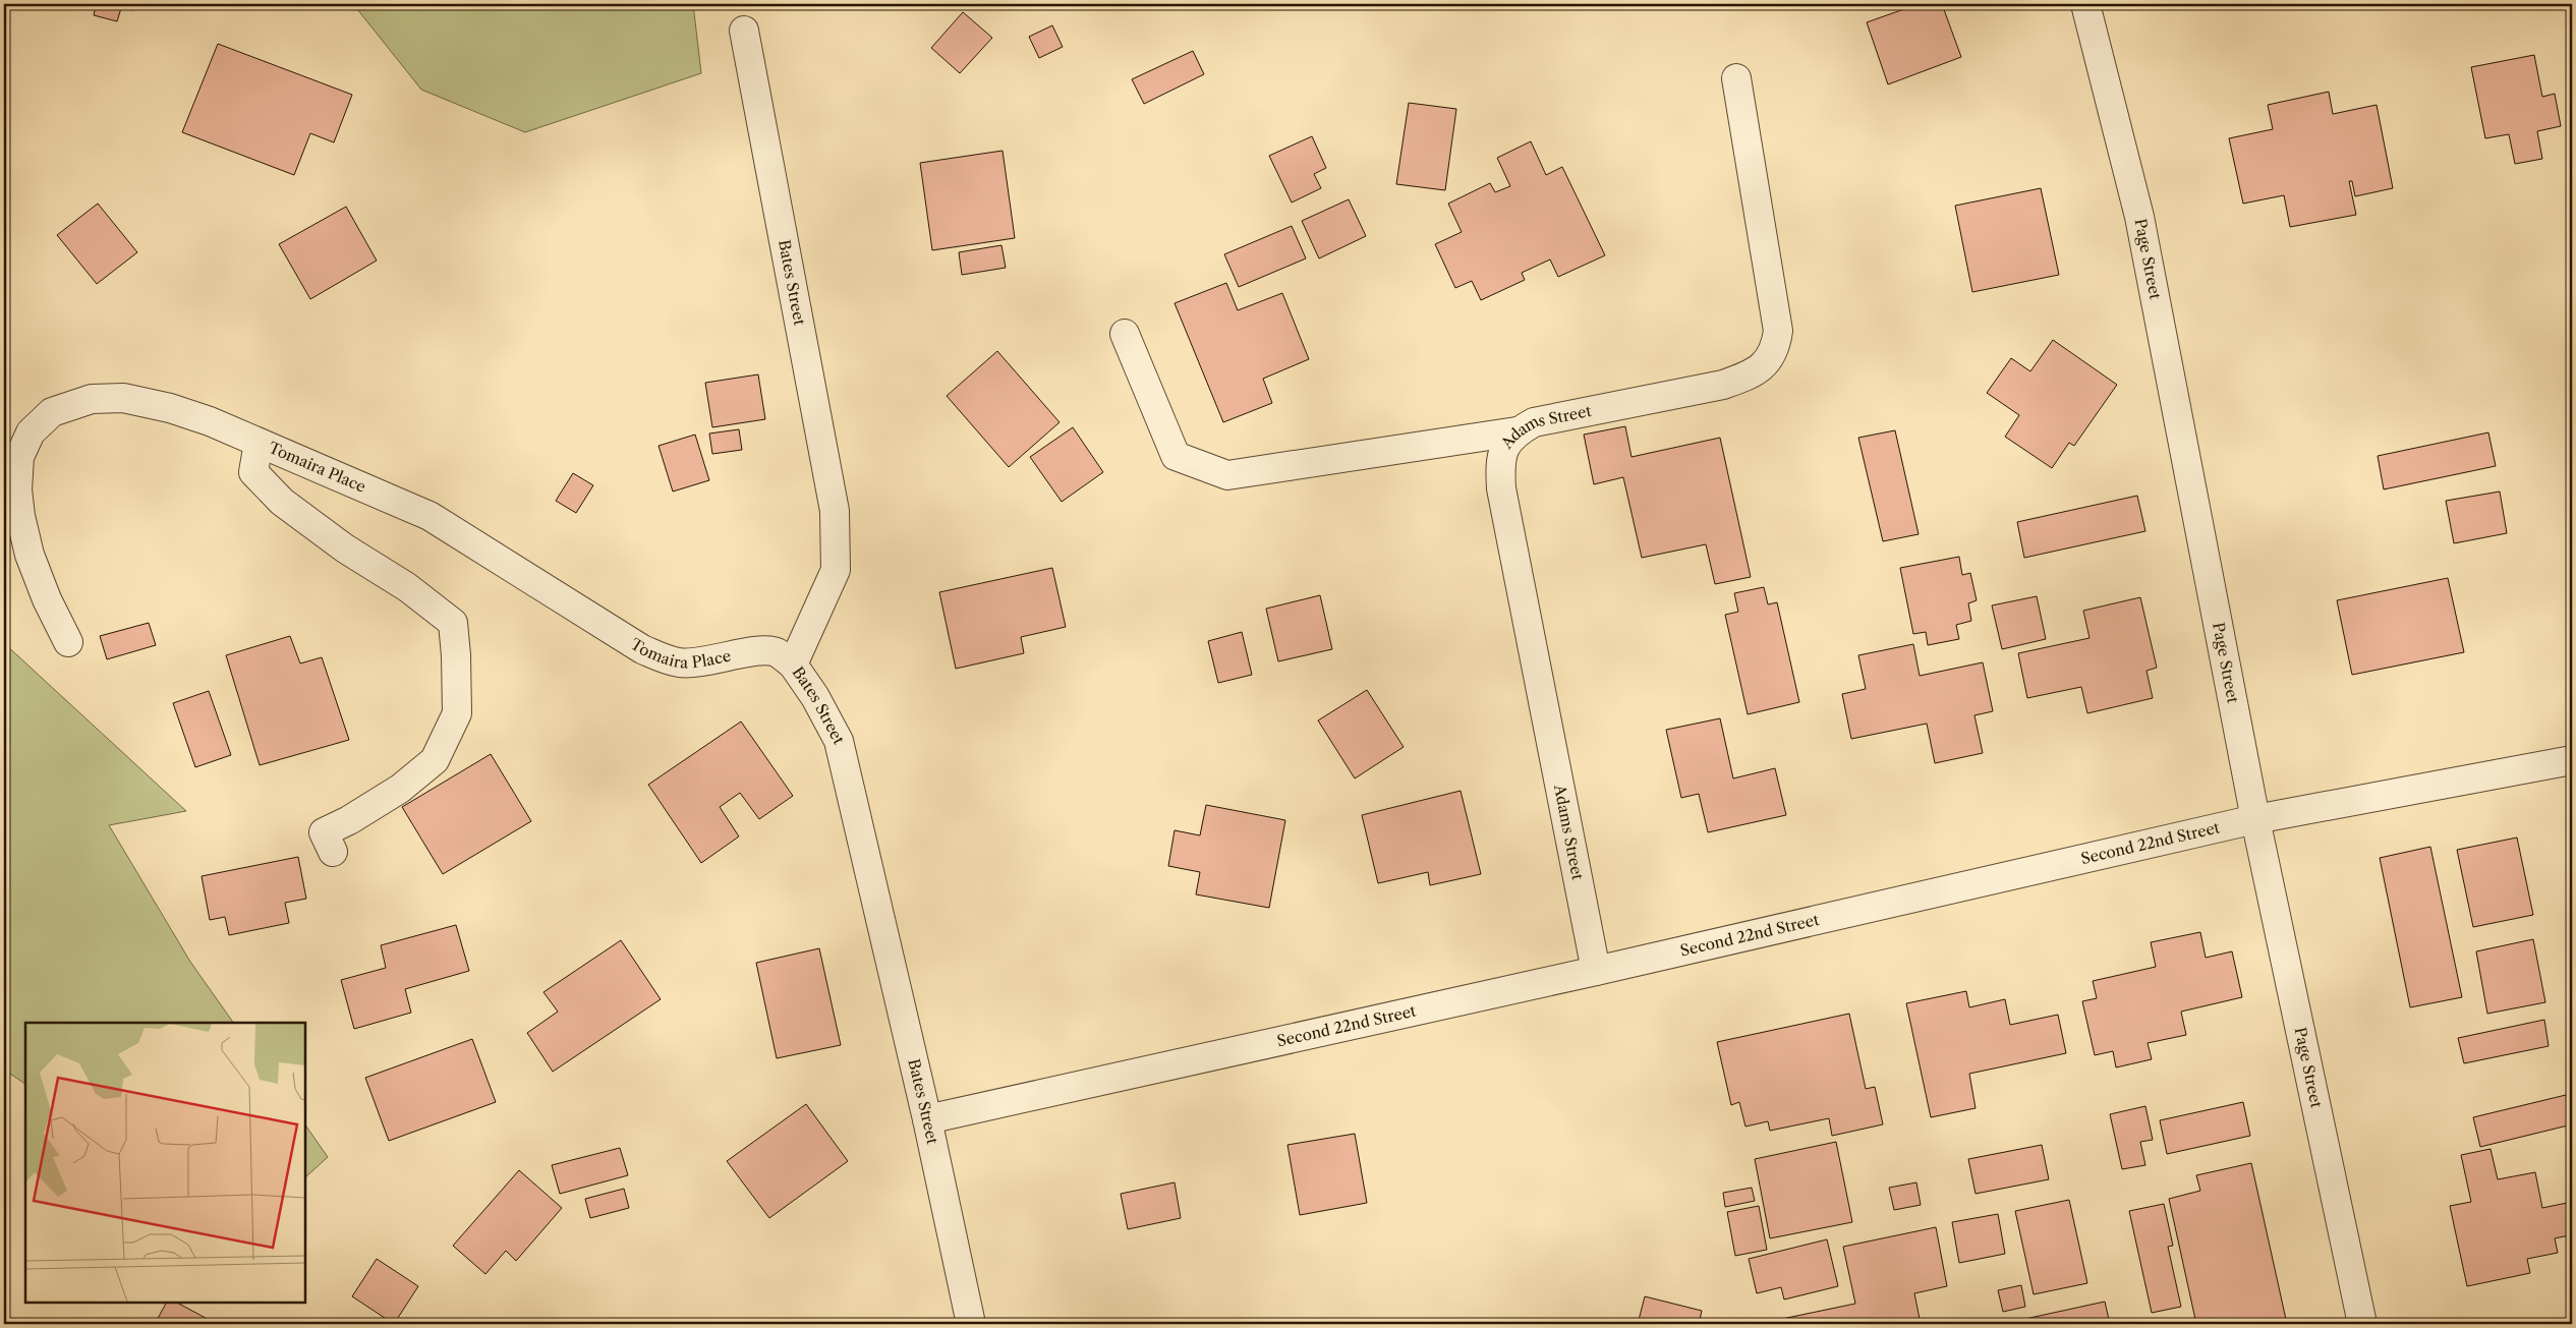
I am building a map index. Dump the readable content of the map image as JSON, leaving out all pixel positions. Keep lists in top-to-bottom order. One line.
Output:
{"streets":{"street":["Page Street","Bates Street","Adams Street","Tomaira Place","Second 22nd Street"]},"crossings":[["Page Street","Second 22nd Street"],["Bates Street","Tomaira Place"],["Bates Street","Second 22nd Street"],["Adams Street","Second 22nd Street"]]}
